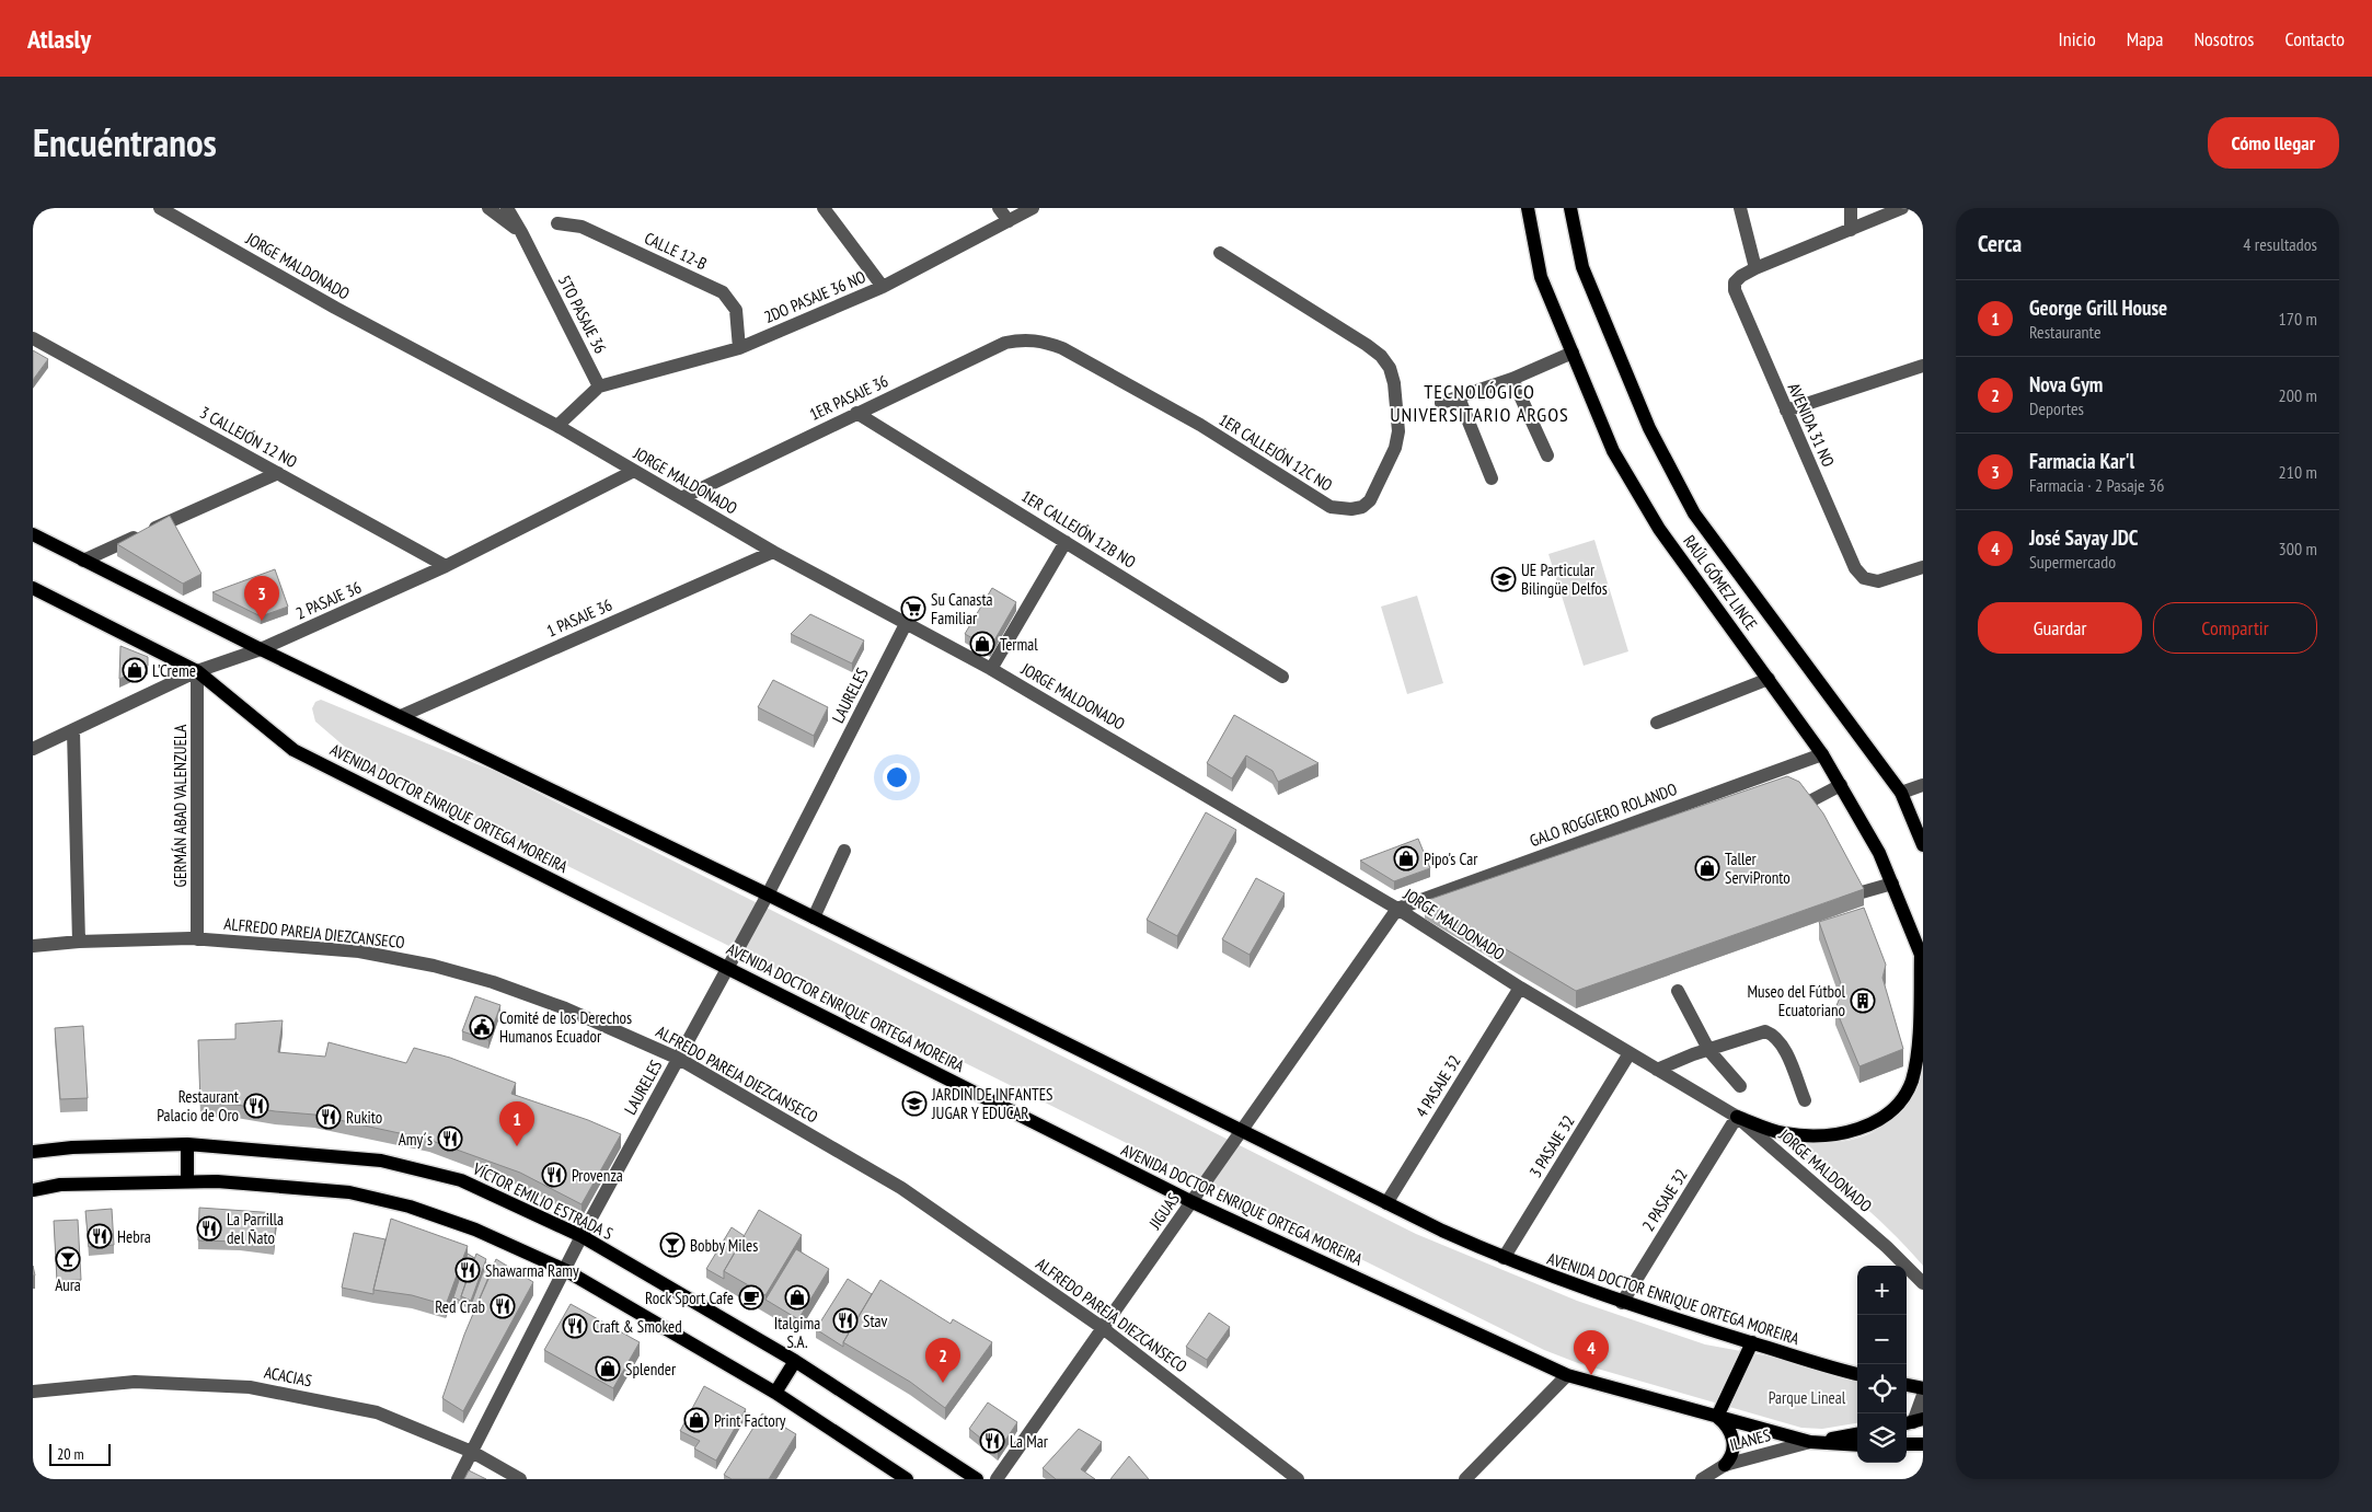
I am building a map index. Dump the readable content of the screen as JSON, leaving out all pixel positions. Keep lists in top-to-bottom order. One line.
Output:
{"streets":{"main road":["RAÚL GÓMEZ LINCE","AVENIDA DOCTOR ENRIQUE ORTEGA MOREIRA","VÍCTOR EMILIO ESTRADA S"],"street":["CALLE 12-B","JORGE MALDONADO","2DO PASAJE 36 NO","5TO PASAJE 36","1ER PASAJE 36","AVENIDA 31 NO","3 CALLEJÓN 12 NO","1ER CALLEJÓN 12C NO","1ER CALLEJÓN 12B NO","2 PASAJE 36","1 PASAJE 36","LAURELES","GERMÁN ABAD VALENZUELA","GALO ROGGIERO ROLANDO","ALFREDO PAREJA DIEZCANSECO","4 PASAJE 32","3 PASAJE 32","2 PASAJE 32","JIGUAS","ACACIAS","ILANES"]},"crossings":[["CALLE 12-B","2DO PASAJE 36 NO"],["JORGE MALDONADO","1ER PASAJE 36"],["JORGE MALDONADO","2 PASAJE 36"],["JORGE MALDONADO","1 PASAJE 36"],["JORGE MALDONADO","LAURELES"],["JORGE MALDONADO","GALO ROGGIERO ROLANDO"],["JORGE MALDONADO","4 PASAJE 32"],["JORGE MALDONADO","3 PASAJE 32"],["JORGE MALDONADO","2 PASAJE 32"],["JORGE MALDONADO","JIGUAS"],["2DO PASAJE 36 NO","5TO PASAJE 36"],["1ER PASAJE 36","1ER CALLEJÓN 12C NO"],["1ER PASAJE 36","1ER CALLEJÓN 12B NO"],["3 CALLEJÓN 12 NO","2 PASAJE 36"],["RAÚL GÓMEZ LINCE","GALO ROGGIERO ROLANDO"],["2 PASAJE 36","GERMÁN ABAD VALENZUELA"],["2 PASAJE 36","AVENIDA DOCTOR ENRIQUE ORTEGA MOREIRA"],["1 PASAJE 36","AVENIDA DOCTOR ENRIQUE ORTEGA MOREIRA"],["LAURELES","AVENIDA DOCTOR ENRIQUE ORTEGA MOREIRA"],["LAURELES","ALFREDO PAREJA DIEZCANSECO"],["LAURELES","VÍCTOR EMILIO ESTRADA S"],["LAURELES","ACACIAS"],["GERMÁN ABAD VALENZUELA","AVENIDA DOCTOR ENRIQUE ORTEGA MOREIRA"],["GERMÁN ABAD VALENZUELA","ALFREDO PAREJA DIEZCANSECO"],["AVENIDA DOCTOR ENRIQUE ORTEGA MOREIRA","4 PASAJE 32"],["AVENIDA DOCTOR ENRIQUE ORTEGA MOREIRA","3 PASAJE 32"],["AVENIDA DOCTOR ENRIQUE ORTEGA MOREIRA","2 PASAJE 32"],["AVENIDA DOCTOR ENRIQUE ORTEGA MOREIRA","JIGUAS"],["AVENIDA DOCTOR ENRIQUE ORTEGA MOREIRA","ILANES"],["GALO ROGGIERO ROLANDO","JIGUAS"],["ALFREDO PAREJA DIEZCANSECO","JIGUAS"]],"districts":["TECNOLÓGICO UNIVERSITARIO ARGOS"],"parks":["Parque Lineal"],"places":{"school or university":["UE Particular Bilingüe Delfos","JARDIN DE INFANTES JUGAR Y EDUCAR"],"supermarket":["Su Canasta Familiar"],"shop":["Termal","L'Creme","Pipo's Car","Taller ServiPronto","Italgima S.A.","Splender","Print Factory"],"building":["Museo del Fútbol Ecuatoriano"],"public building":["Comité de los Derechos Humanos Ecuador"],"restaurant":["Restaurant Palacio de Oro","Rukito","Amy´s","Provenza","La Parrilla del Ñato","Hebra","Shawarma Ramy","Red Crab","Stav","Craft & Smoked","La Mar"],"bar":["Bobby Miles","Aura"],"cafe":["Rock Sport Cafe"]},"scale_bar":"20 m","page":{"header":"Atlasly","nav":["Inicio","Mapa","Nosotros","Contacto"],"title":"Encuéntranos","buttons":["Cómo llegar",["Guardar","Compartir"]],"heading":["Cerca","4 resultados"],"list":[{"mark":"1","name":"George Grill House","note":"Restaurante","value":"170 m"},{"mark":"2","name":"Nova Gym","note":"Deportes","value":"200 m"},{"mark":"3","name":"Farmacia Kar'l","note":"Farmacia · 2 Pasaje 36","value":"210 m"},{"mark":"4","name":"José Sayay JDC","note":"Supermercado","value":"300 m"}],"pins":["3","1","4","2"],"map_buttons":["+","−"],"scale":"20 m"}}
